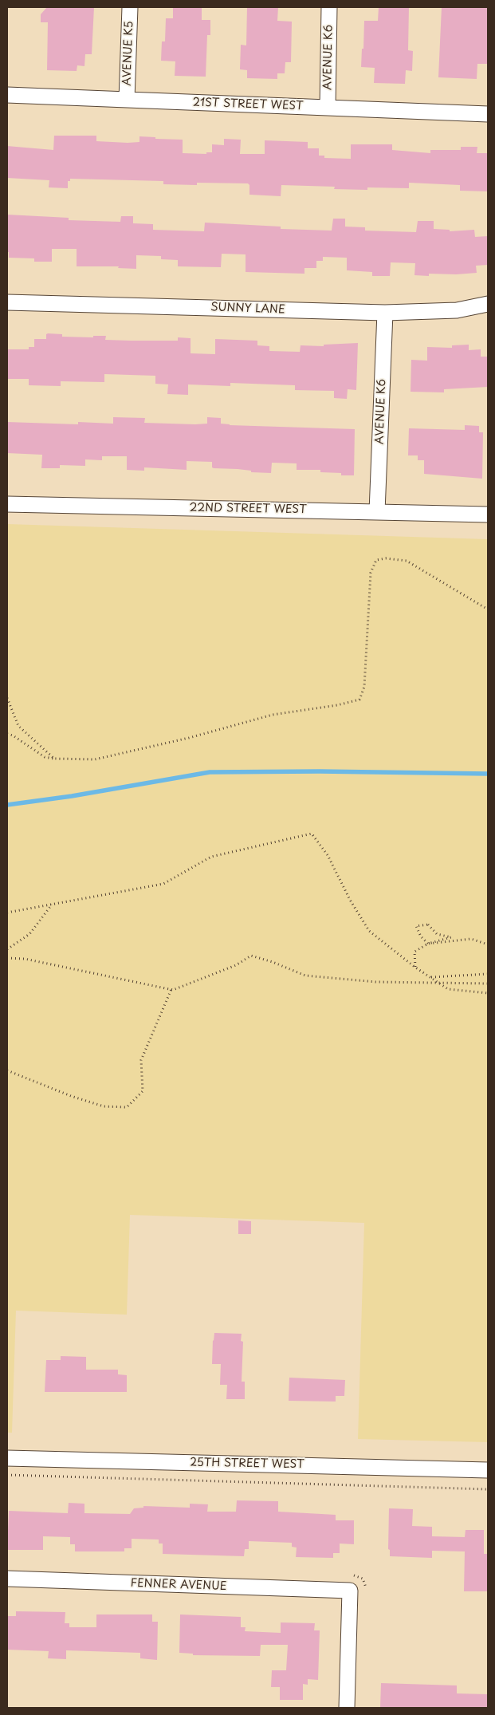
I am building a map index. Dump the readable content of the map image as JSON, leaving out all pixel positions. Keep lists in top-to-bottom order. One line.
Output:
{"streets":{"street":["AVENUE K5","AVENUE K6","21ST STREET WEST","SUNNY LANE","22ND STREET WEST","25TH STREET WEST","FENNER AVENUE"]},"crossings":[["AVENUE K5","21ST STREET WEST"],["AVENUE K6","21ST STREET WEST"],["AVENUE K6","SUNNY LANE"],["AVENUE K6","22ND STREET WEST"]]}
